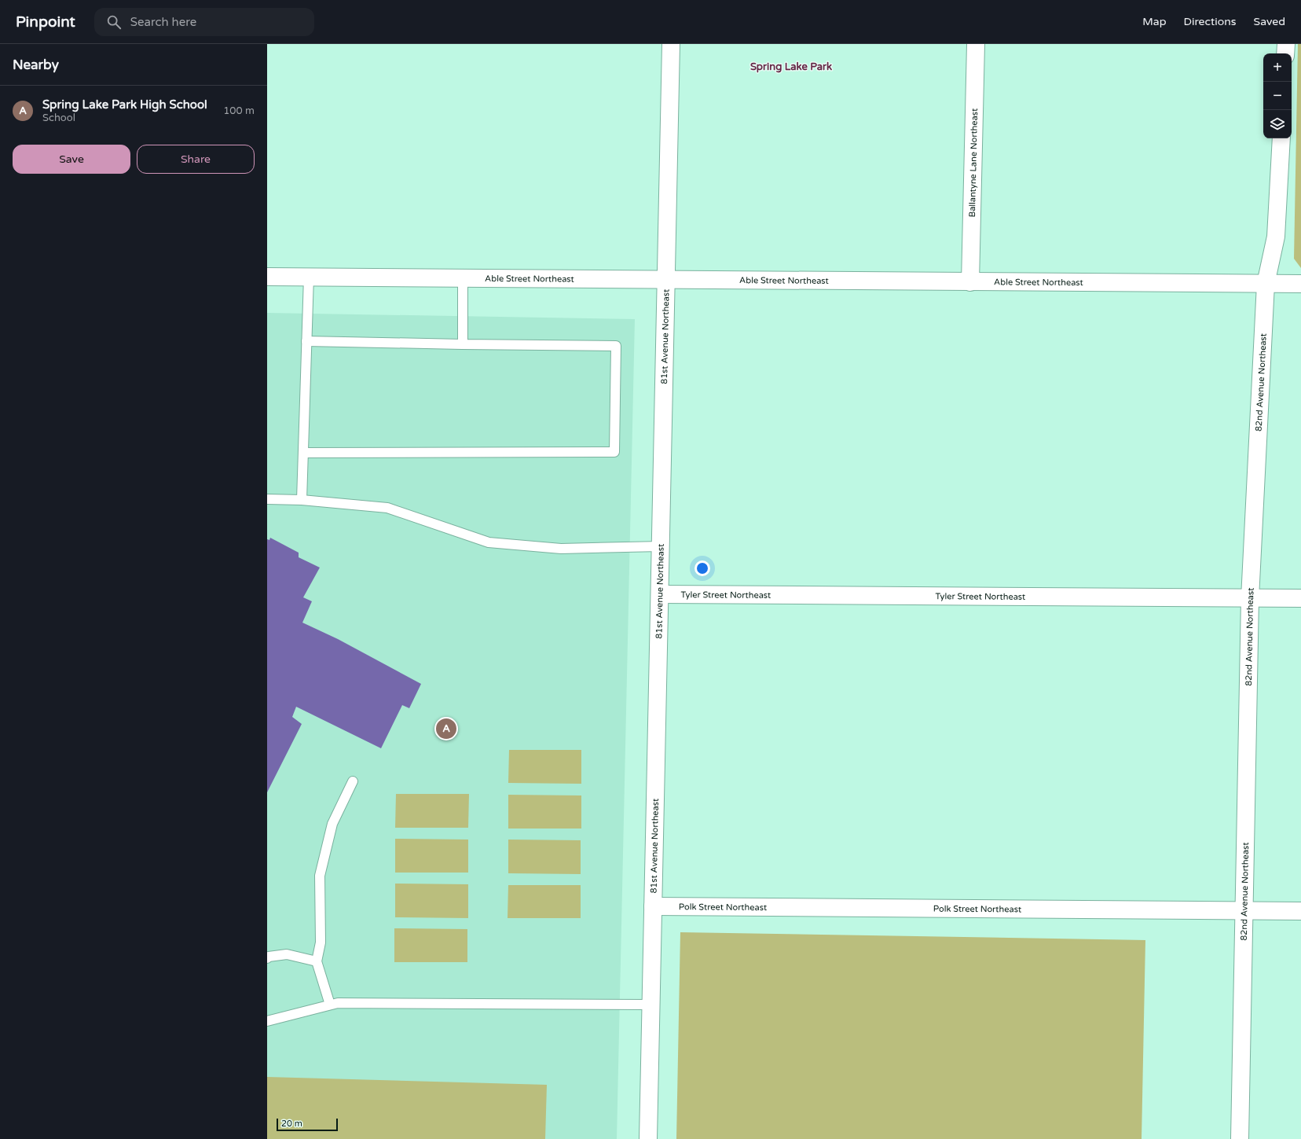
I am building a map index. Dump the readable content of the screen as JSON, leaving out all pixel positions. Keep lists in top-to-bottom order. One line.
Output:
{"streets":{"street":["Ballantyne Lane Northeast","Able Street Northeast","81st Avenue Northeast","82nd Avenue Northeast","Tyler Street Northeast","Polk Street Northeast"]},"crossings":[["Ballantyne Lane Northeast","Able Street Northeast"],["Able Street Northeast","81st Avenue Northeast"],["Able Street Northeast","82nd Avenue Northeast"],["81st Avenue Northeast","Tyler Street Northeast"],["81st Avenue Northeast","Polk Street Northeast"],["82nd Avenue Northeast","Tyler Street Northeast"],["82nd Avenue Northeast","Polk Street Northeast"]],"districts":["Spring Lake Park"],"scale_bar":"20 m","page":{"header":"Pinpoint","search":"Search here","nav":["Map","Directions","Saved"],"heading":"Nearby","map_buttons":["+","−"],"list":[{"mark":"A","name":"Spring Lake Park High School","note":"School","value":"100 m"}],"buttons":["Save","Share"],"pins":"A","scale":"20 m"}}
